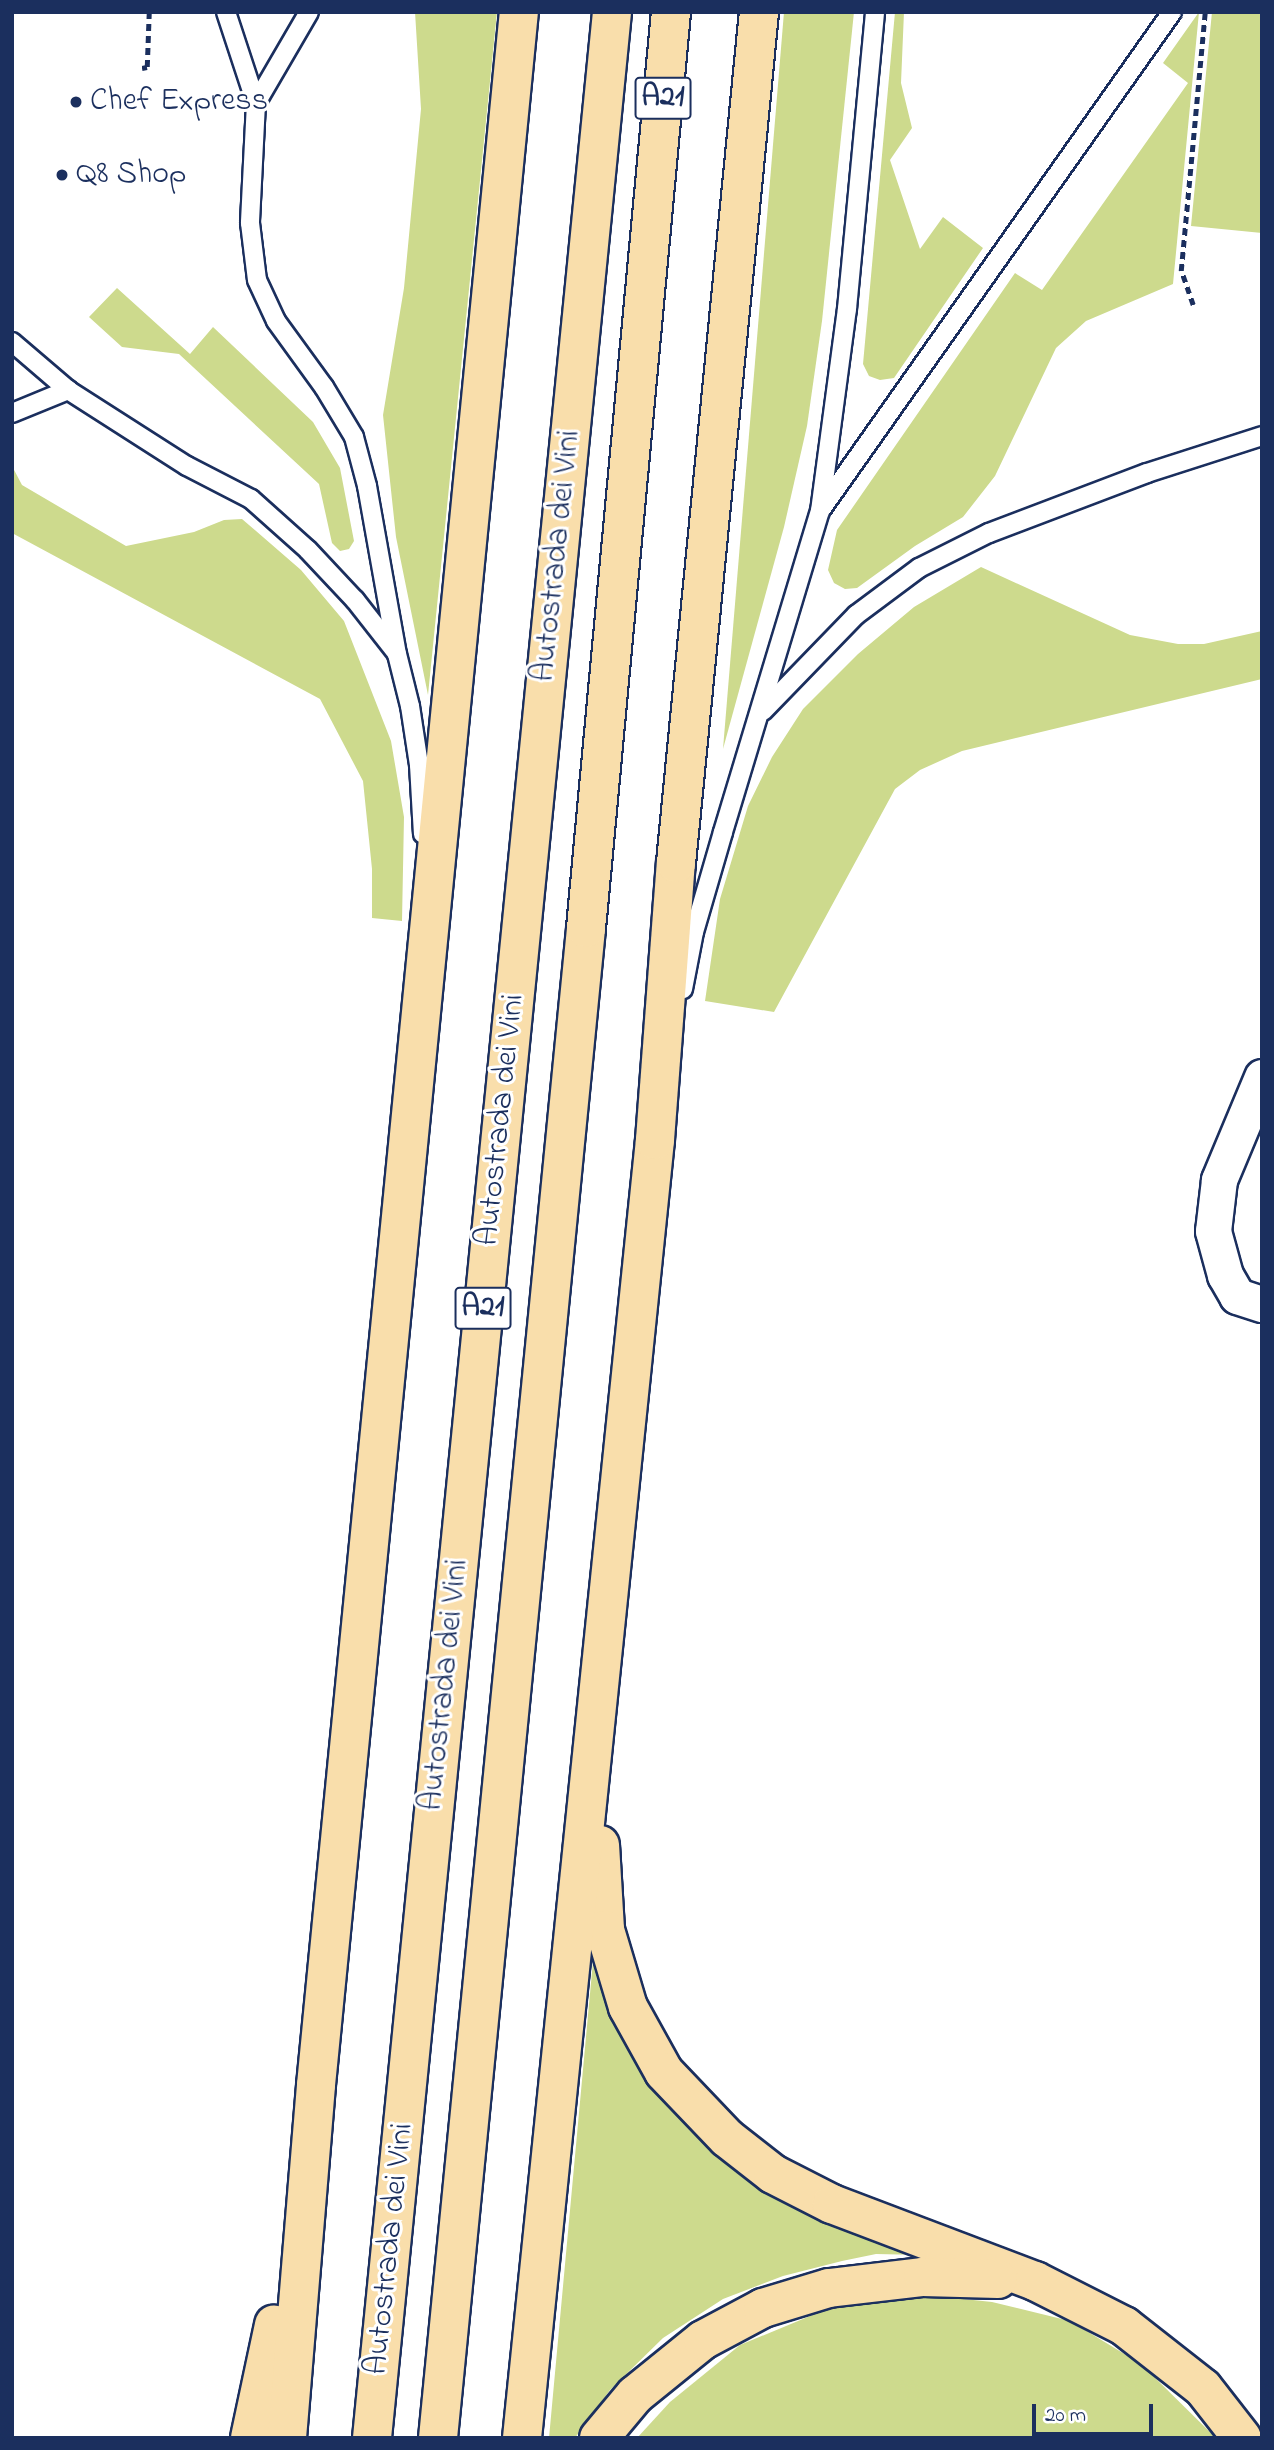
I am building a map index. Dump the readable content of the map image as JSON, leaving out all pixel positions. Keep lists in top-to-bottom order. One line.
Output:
{"streets":{"highway":["A21","Autostrada dei Vini"]},"places":["Chef Express","Q8 Shop"],"scale_bar":"20 m"}
